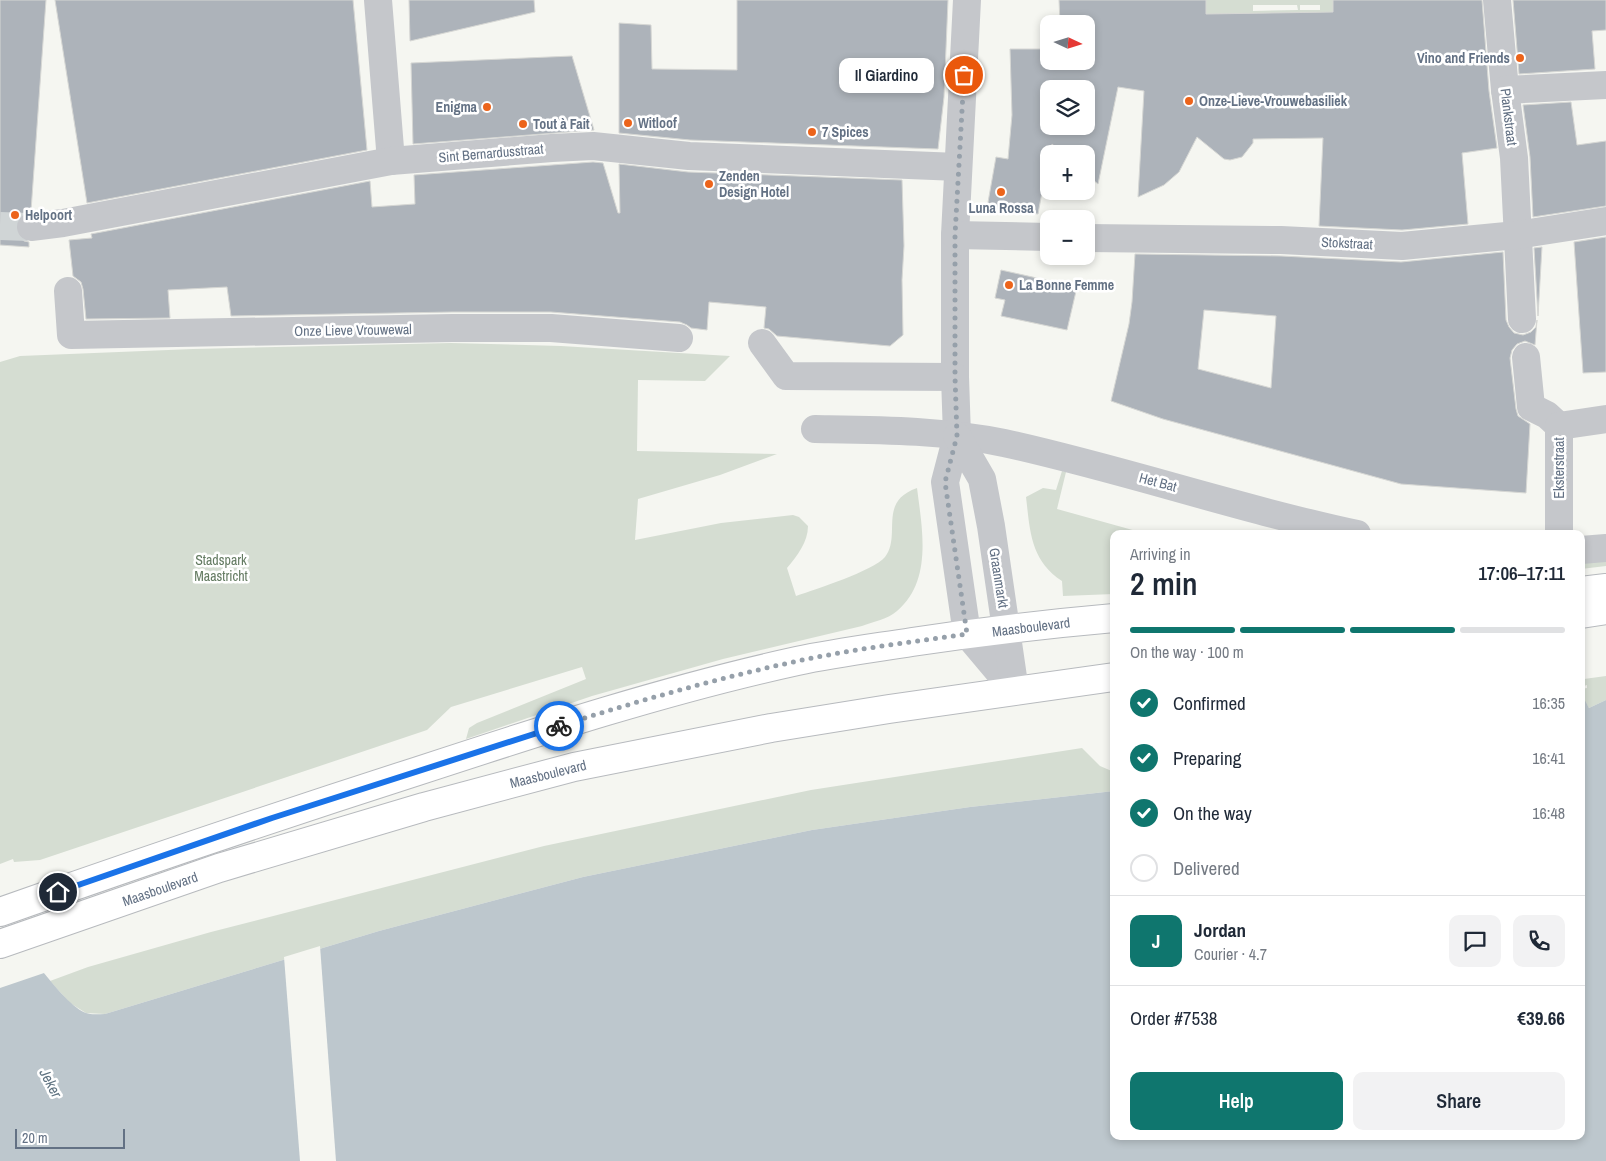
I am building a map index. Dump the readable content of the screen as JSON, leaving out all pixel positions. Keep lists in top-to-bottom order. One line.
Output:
{"streets":{"main road":["Maasboulevard"],"street":["Plankstraat","Sint Bernardusstraat","Stokstraat","Onze Lieve Vrouwewal","Eksterstraat","Het Bat","Graanmarkt"]},"crossings":[["Plankstraat","Stokstraat"],["Sint Bernardusstraat","Graanmarkt"],["Het Bat","Graanmarkt"],["Graanmarkt","Maasboulevard"]],"water":["Jeker"],"parks":["Stadspark Maastricht"],"places":["Vino and Friends","Il Giardino","Onze-Lieve-Vrouwebasiliek","Enigma","Witloof","Tout à Fait","7 Spices","Zenden Design Hotel","Luna Rossa","Helpoort","La Bonne Femme"],"scale_bar":"20 m","north":"right","page":{"map_buttons":["+","−"],"bubble":"Il Giardino","heading":["2 min","Arriving in","17:06–17:11"],"panel":["Jordan","Courier · 4.7","Order #7538","€39.66"],"bar":"On the way · 100 m","list":[["Confirmed","16:35"],["Preparing","16:41"],["On the way","16:48"],"Delivered"],"round":"J","buttons":["Help","Share"],"scale":"20 m"}}
